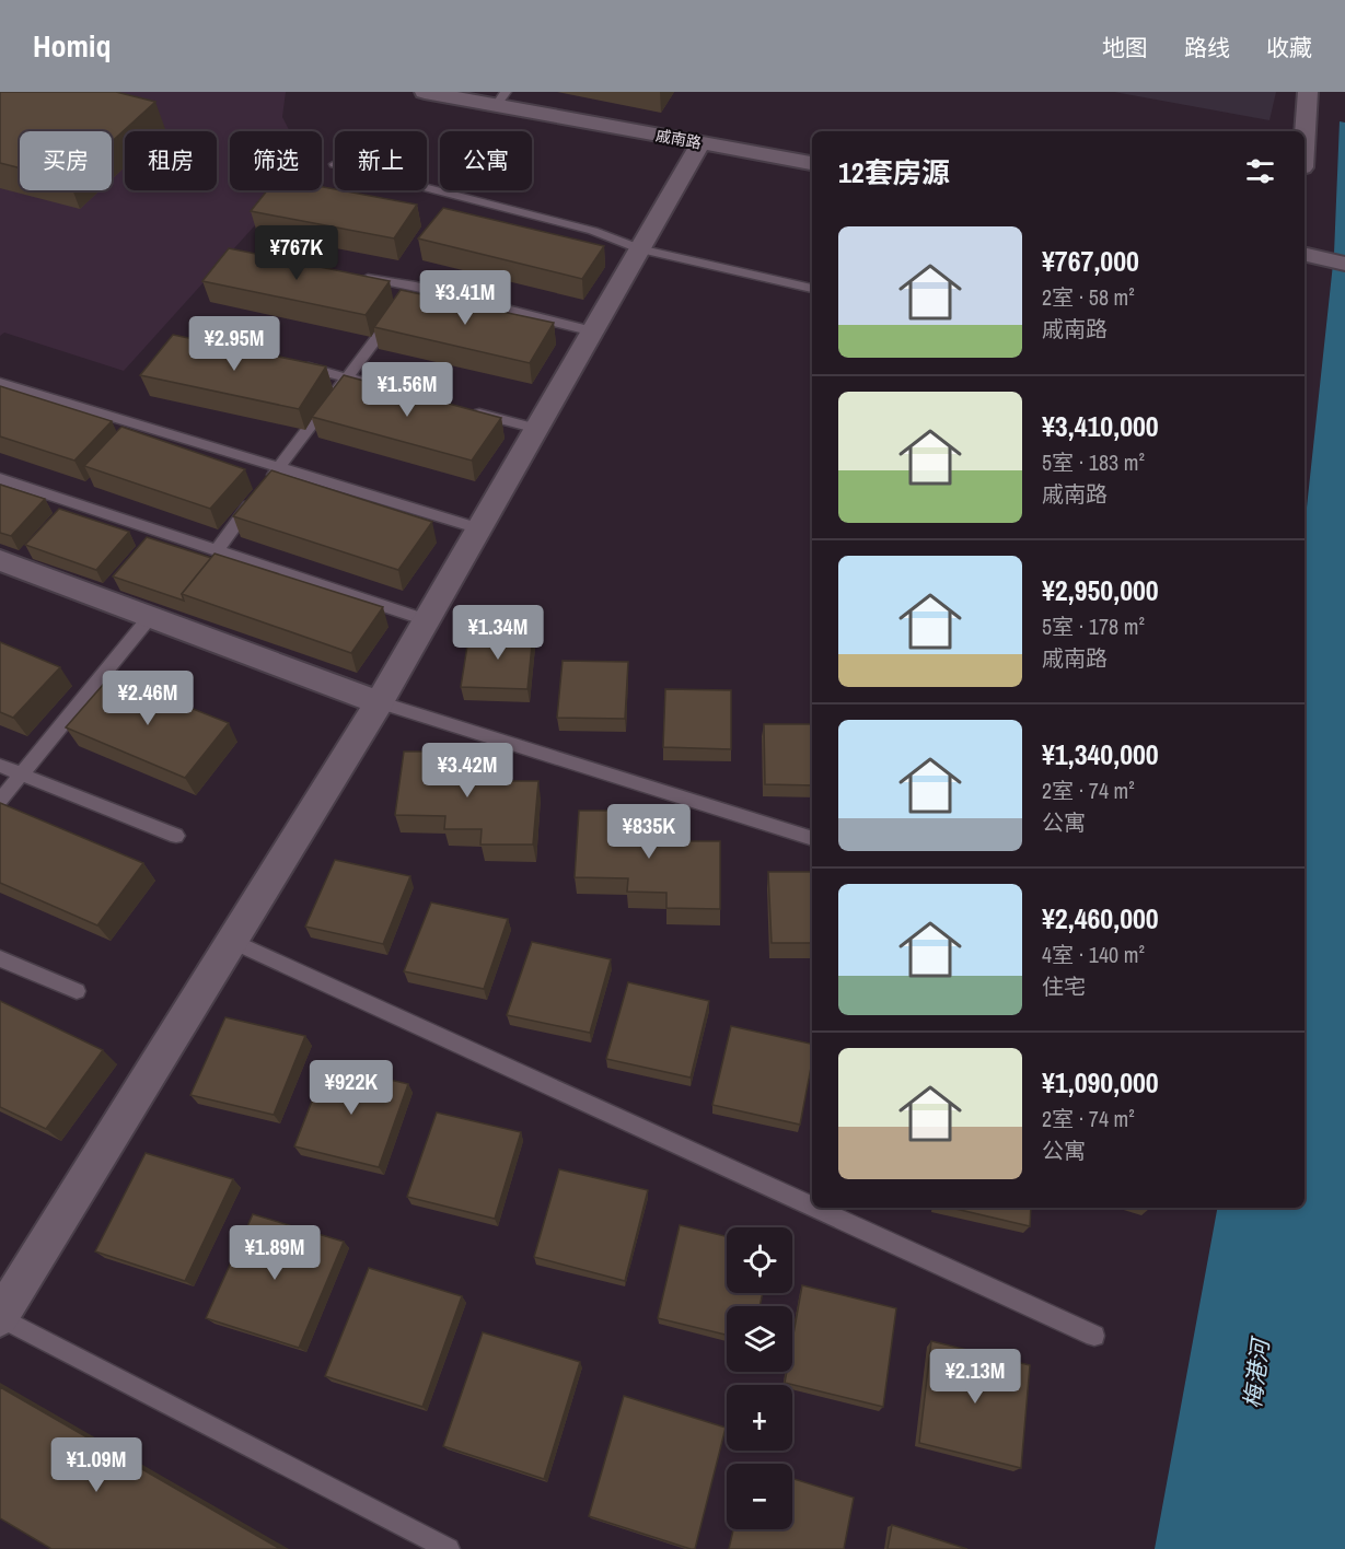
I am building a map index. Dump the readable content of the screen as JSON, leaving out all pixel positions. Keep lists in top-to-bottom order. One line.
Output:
{"streets":{"street":["戚南路"]},"water":["梅港河"],"page":{"header":"Homiq","nav":["地图","路线","收藏"],"chip":["买房","租房","筛选","新上","公寓"],"heading":"12套房源","list":[{"name":"¥767,000","note":"2室 · 58 m² · 戚南路"},{"name":"¥3,410,000","note":"5室 · 183 m² · 戚南路"},{"name":"¥2,950,000","note":"5室 · 178 m² · 戚南路"},{"name":"¥1,340,000","note":"2室 · 74 m² · 公寓"},{"name":"¥2,460,000","note":"4室 · 140 m² · 住宅"},{"name":"¥1,090,000","note":"2室 · 74 m² · 公寓"}],"price":["¥767K","¥3.41M","¥2.95M","¥1.56M","¥1.34M","¥2.46M","¥3.42M","¥835K","¥922K","¥1.89M","¥2.13M","¥1.09M"],"map_buttons":["+","−"]}}
